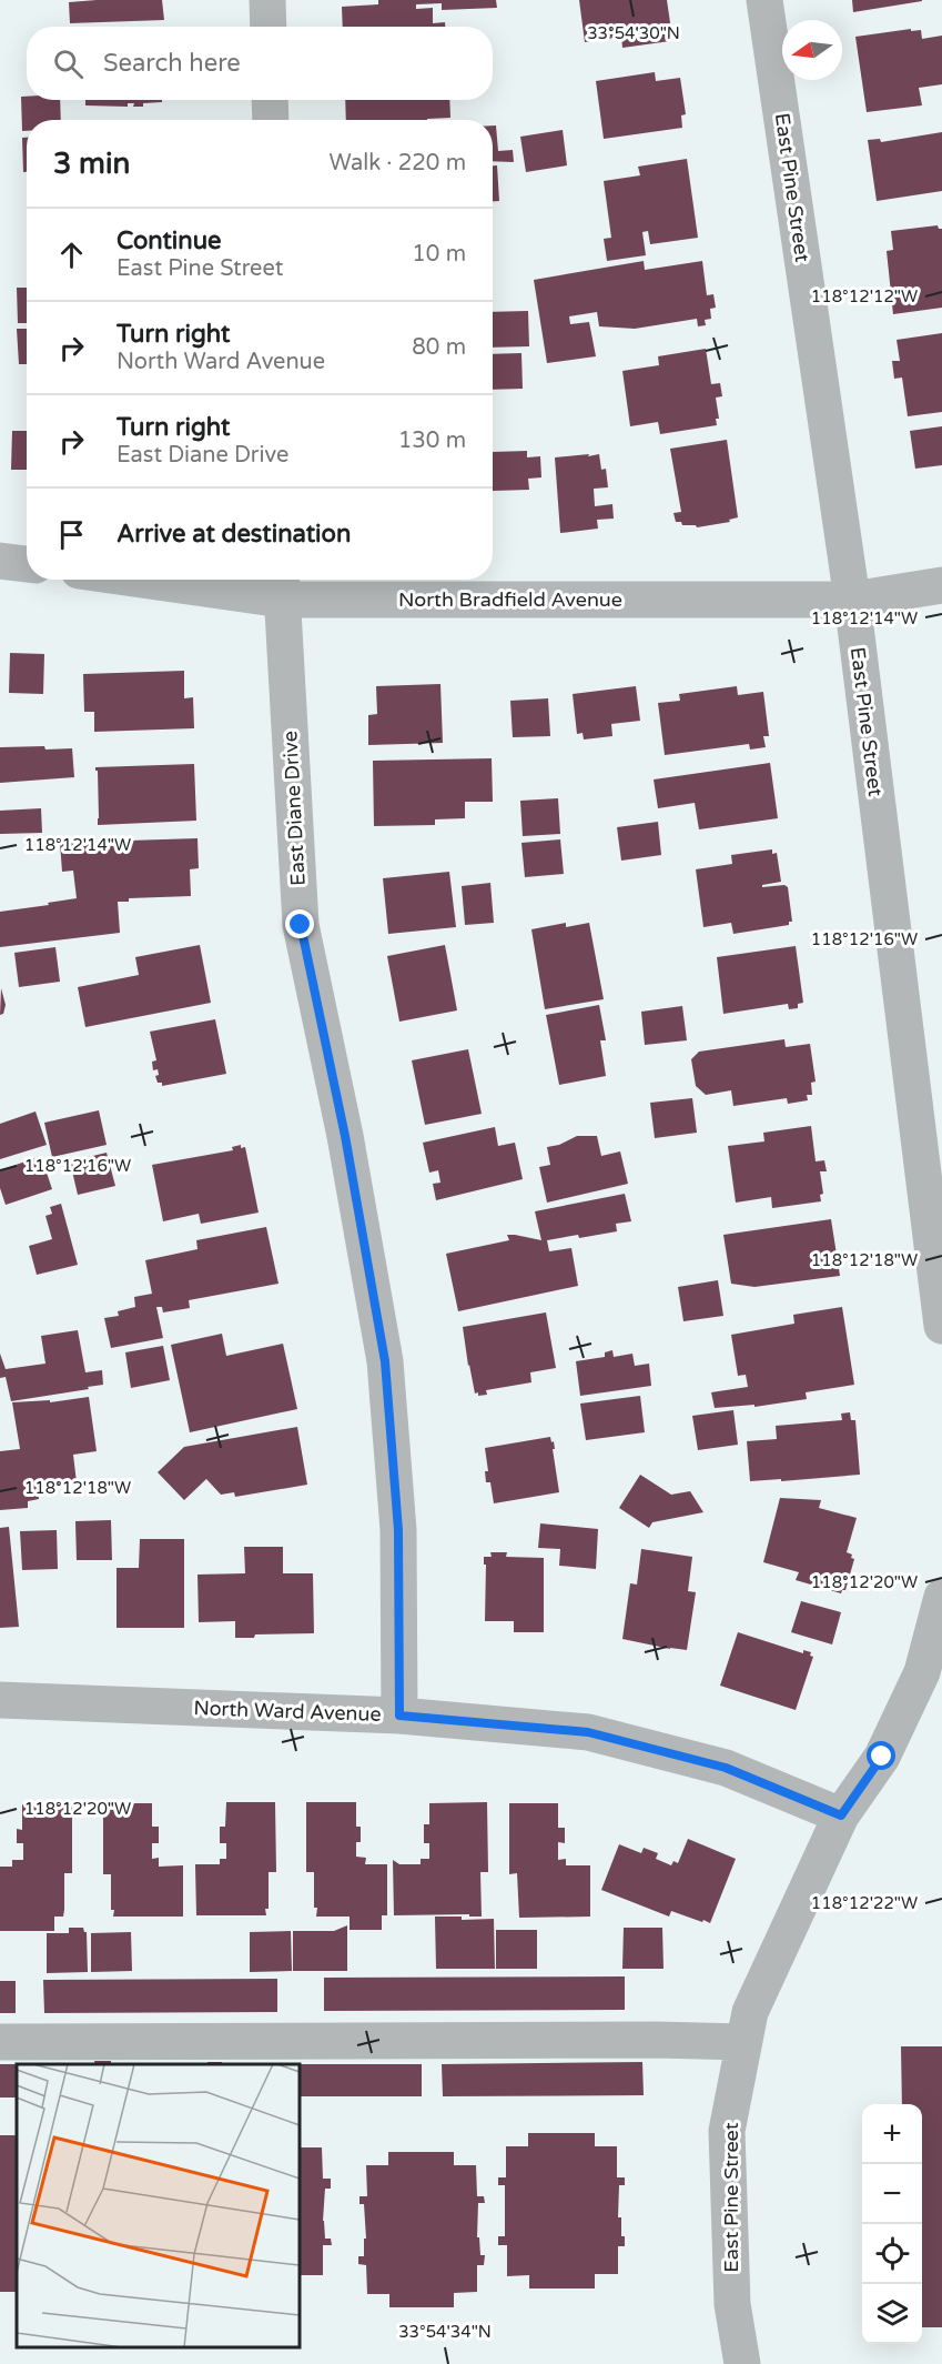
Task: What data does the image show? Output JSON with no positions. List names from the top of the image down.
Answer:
{
  "streets": {
    "street": [
      "East Pine Street",
      "North Bradfield Avenue",
      "East Diane Drive",
      "North Ward Avenue"
    ]
  },
  "crossings": [
    ["East Pine Street", "North Bradfield Avenue"],
    ["East Pine Street", "North Ward Avenue"],
    ["North Bradfield Avenue", "East Diane Drive"],
    ["East Diane Drive", "North Ward Avenue"]
  ],
  "north": "left",
  "page": {
    "search": "Search here",
    "heading": ["3 min", "Walk · 220 m"],
    "list": [
      ["Continue", "East Pine Street", "10 m"],
      ["Turn right", "North Ward Avenue", "80 m"],
      ["Turn right", "East Diane Drive", "130 m"],
      "Arrive at destination"
    ],
    "map_buttons": ["+", "−"]
  },
  "coordinates": [
    "33°54'30\"N",
    "118°12'12\"W",
    "118°12'14\"W",
    "118°12'16\"W",
    "118°12'18\"W",
    "118°12'20\"W",
    "118°12'22\"W",
    "33°54'34\"N"
  ]
}
